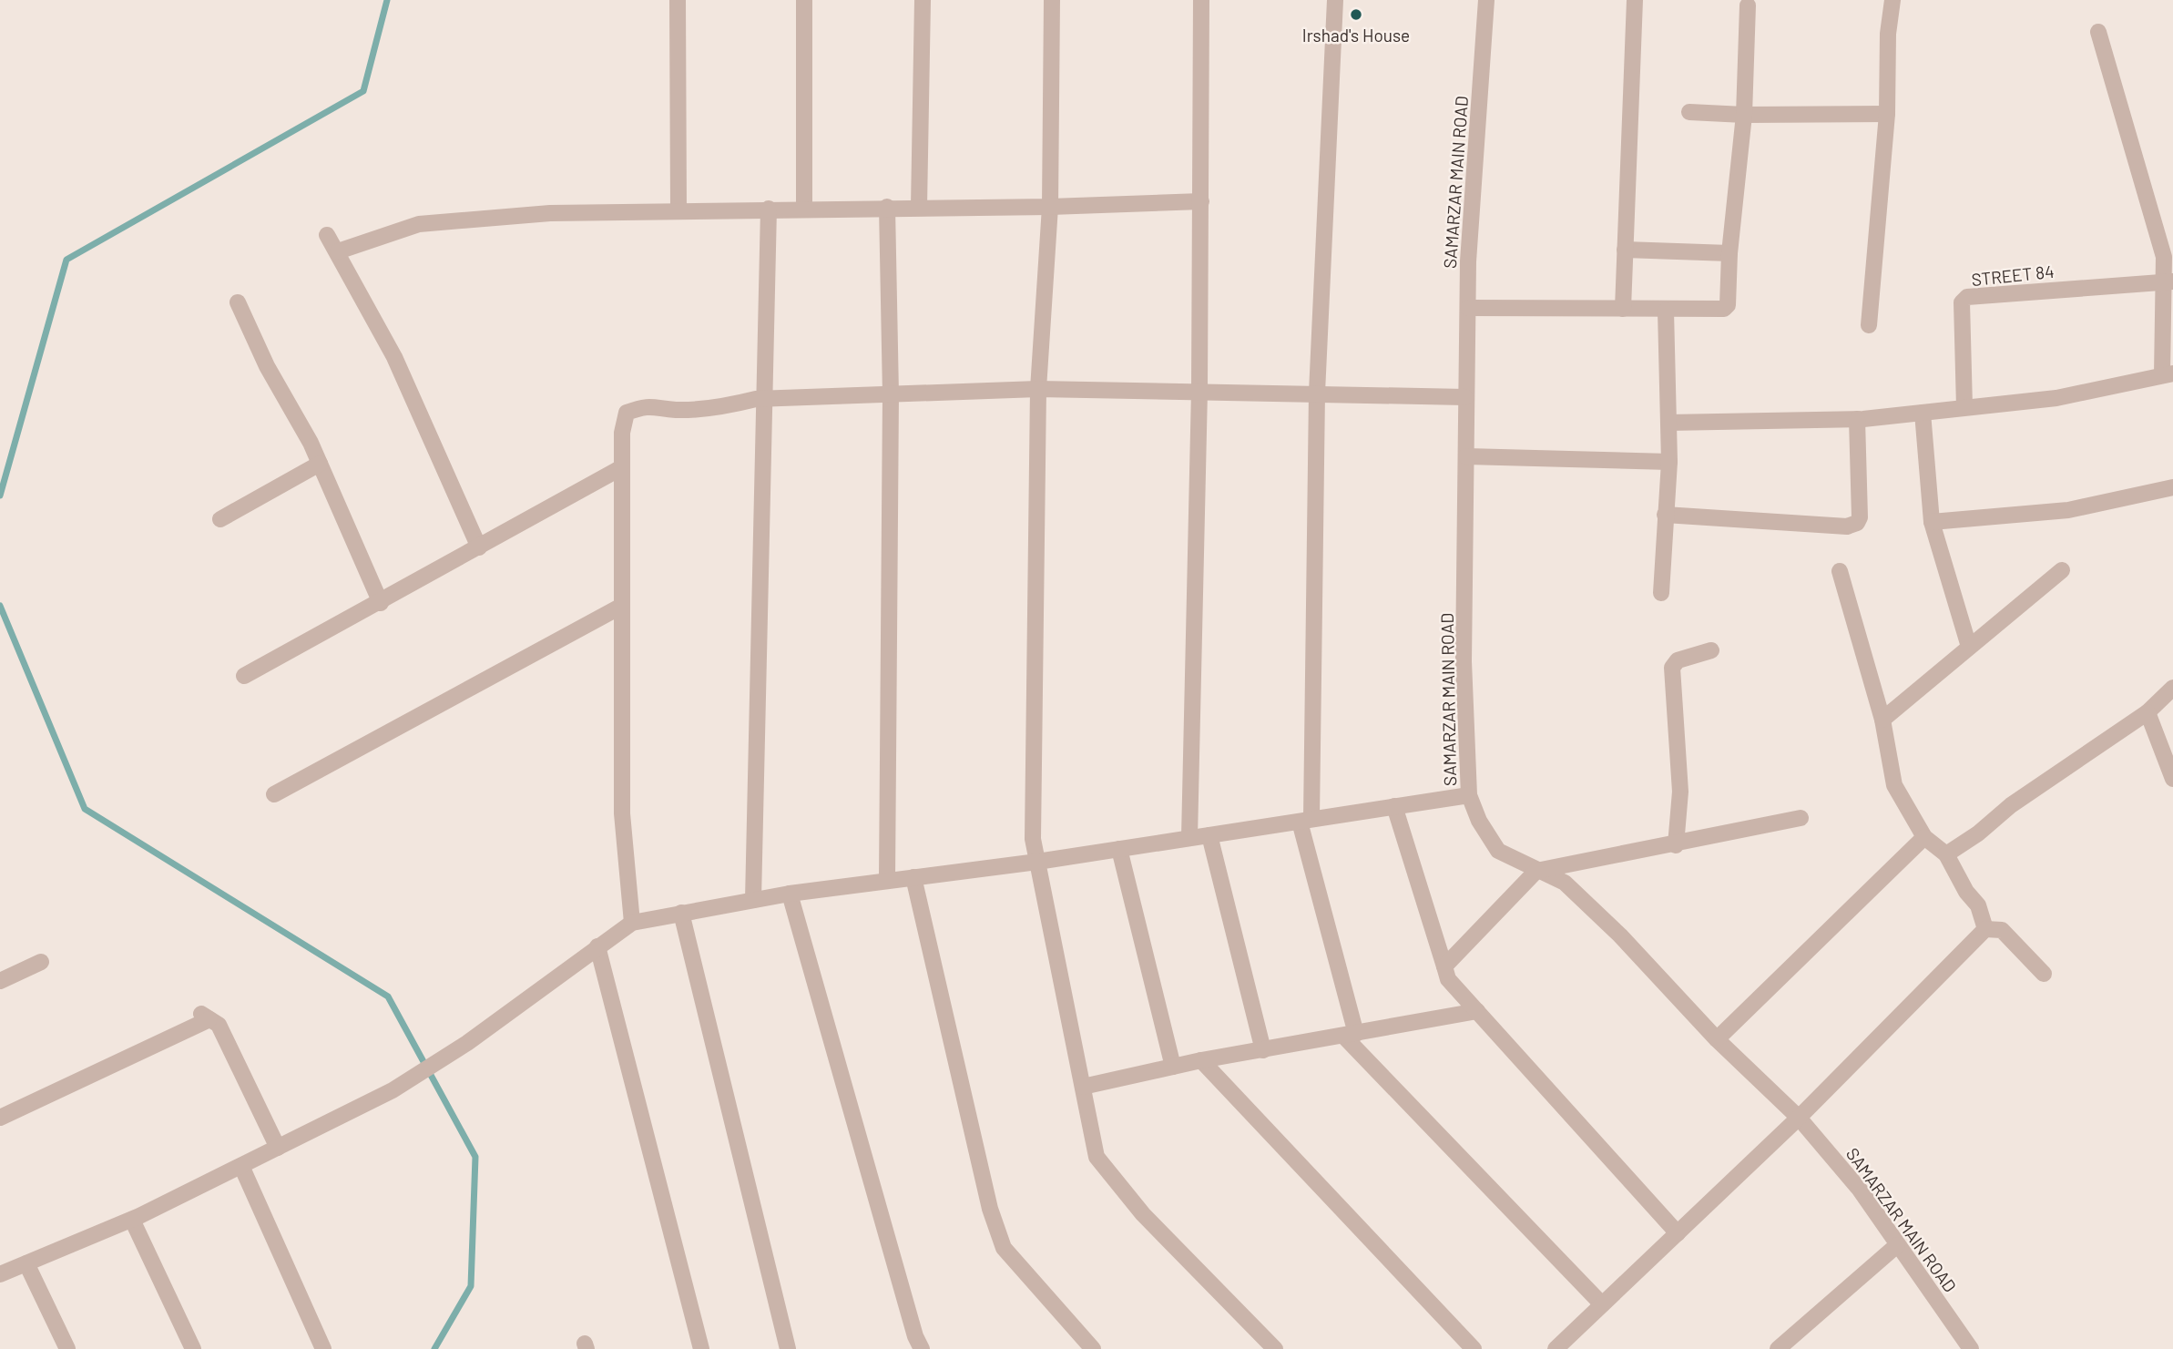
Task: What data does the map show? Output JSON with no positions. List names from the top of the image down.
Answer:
{
  "streets": {
    "street": ["SAMARZAR MAIN ROAD", "STREET 84"]
  },
  "places": ["Irshad's House"]
}
